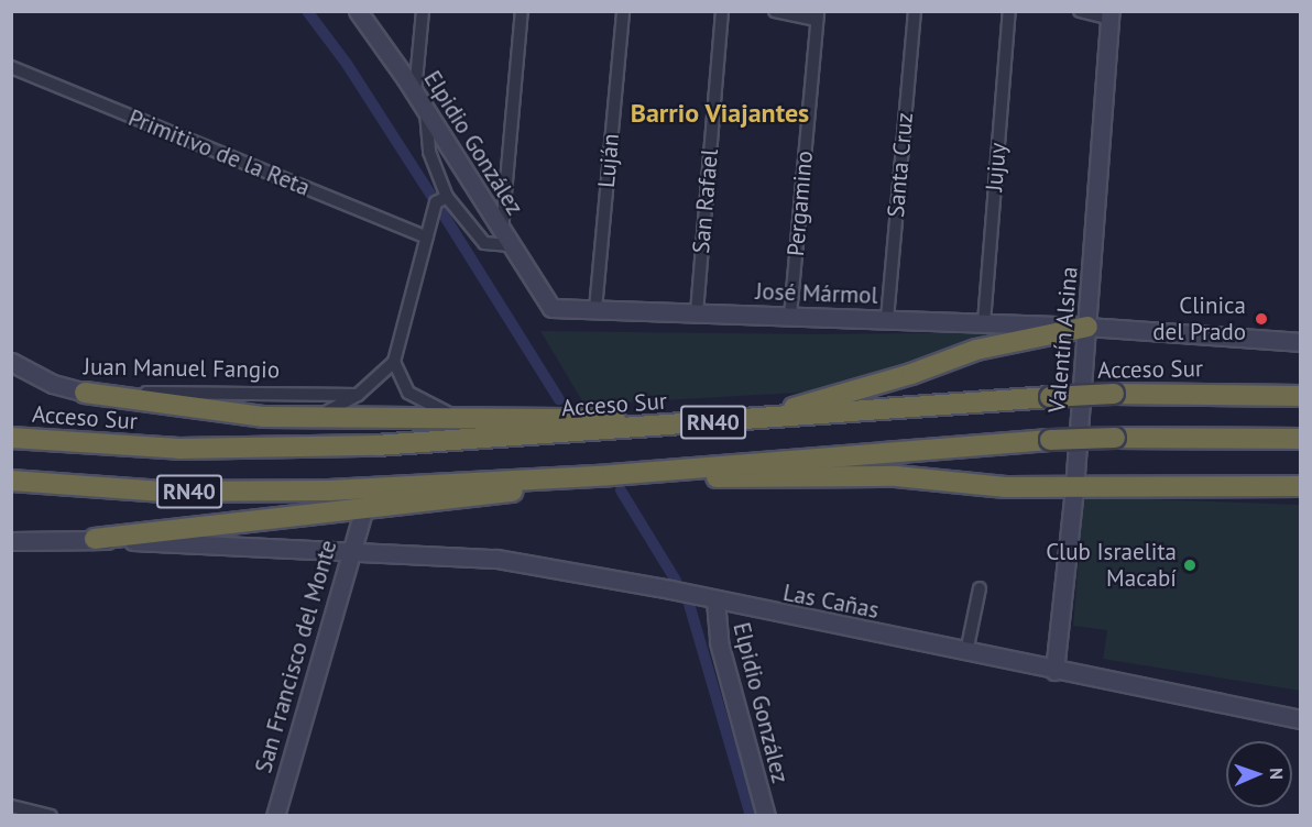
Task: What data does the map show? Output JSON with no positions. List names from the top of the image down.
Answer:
{
  "streets": {
    "highway": ["Acceso Sur", "RN40"],
    "main road": [
      "Elpidio González",
      "José Mármol",
      "Valentín Alsina",
      "Juan Manuel Fangio",
      "Las Cañas",
      "San Francisco del Monte"
    ],
    "street": [
      "Primitivo de la Reta",
      "Luján",
      "Santa Cruz",
      "Jujuy",
      "San Rafael",
      "Pergamino"
    ]
  },
  "crossings": [
    ["Elpidio González", "José Mármol"],
    ["Elpidio González", "Las Cañas"],
    ["Luján", "José Mármol"],
    ["Santa Cruz", "José Mármol"],
    ["Jujuy", "José Mármol"],
    ["San Rafael", "José Mármol"],
    ["Pergamino", "José Mármol"],
    ["José Mármol", "Valentín Alsina"],
    ["Valentín Alsina", "Las Cañas"],
    ["Las Cañas", "San Francisco del Monte"]
  ],
  "districts": ["Barrio Viajantes"],
  "places": ["Clinica del Prado", "Club Israelita Macabí"],
  "north": "right"
}
